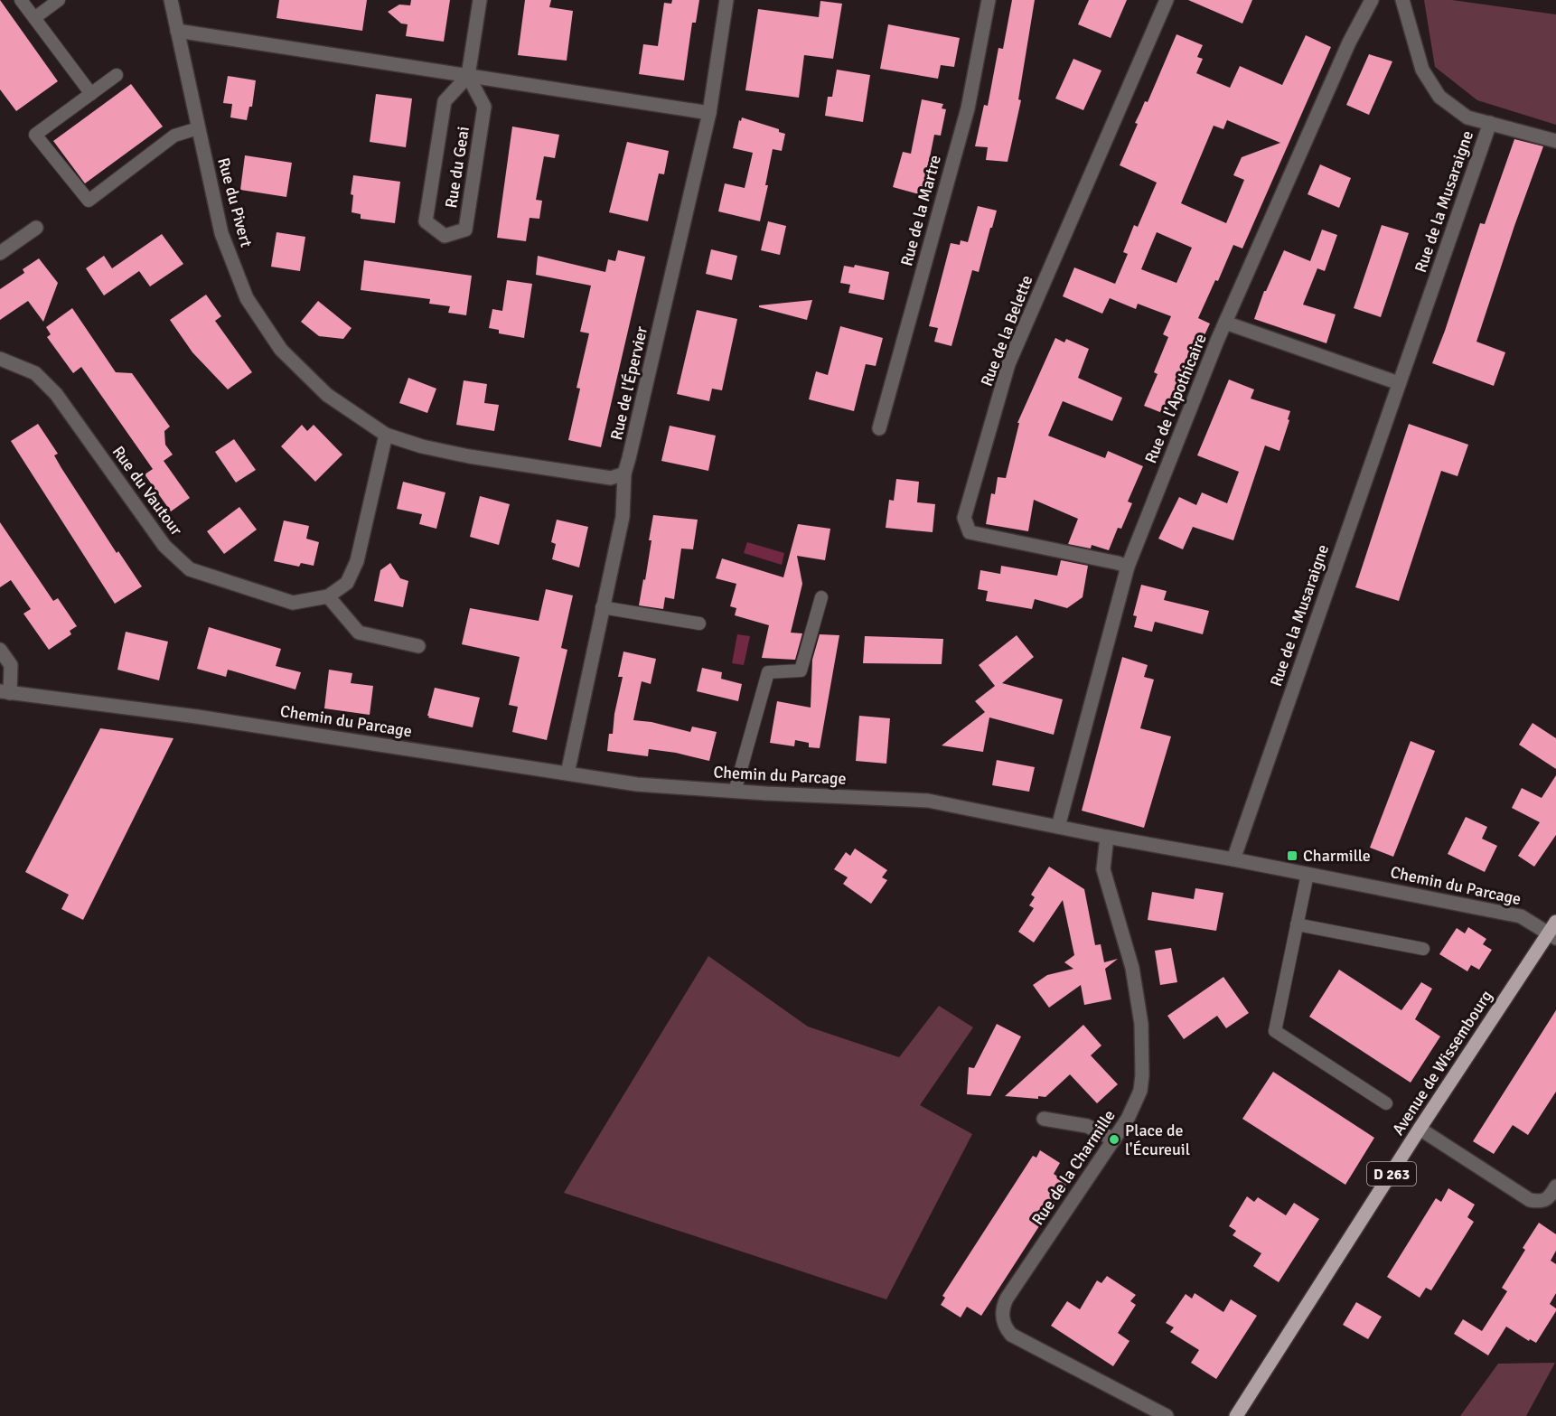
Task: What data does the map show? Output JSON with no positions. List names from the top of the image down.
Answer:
{
  "streets": {
    "main road": ["Avenue de Wissembourg", "D 263"],
    "street": [
      "Rue du Geai",
      "Rue de la Musaraigne",
      "Rue du Pivert",
      "Rue de la Martre",
      "Rue de la Belette",
      "Rue de l'Épervier",
      "Rue de l'Apothicaire",
      "Rue du Vautour",
      "Chemin du Parcage",
      "Rue de la Charmille"
    ]
  },
  "crossings": [
    ["Rue de la Musaraigne", "Chemin du Parcage"],
    ["Rue du Pivert", "Rue de l'Épervier"],
    ["Rue du Pivert", "Rue du Vautour"],
    ["Rue de la Belette", "Rue de l'Apothicaire"],
    ["Rue de l'Épervier", "Chemin du Parcage"],
    ["Rue de l'Apothicaire", "Chemin du Parcage"],
    ["Chemin du Parcage", "Avenue de Wissembourg"],
    ["Chemin du Parcage", "Rue de la Charmille"]
  ],
  "places": {
    "transit": ["Charmille"],
    "other": ["Place de l'Écureuil"]
  }
}
